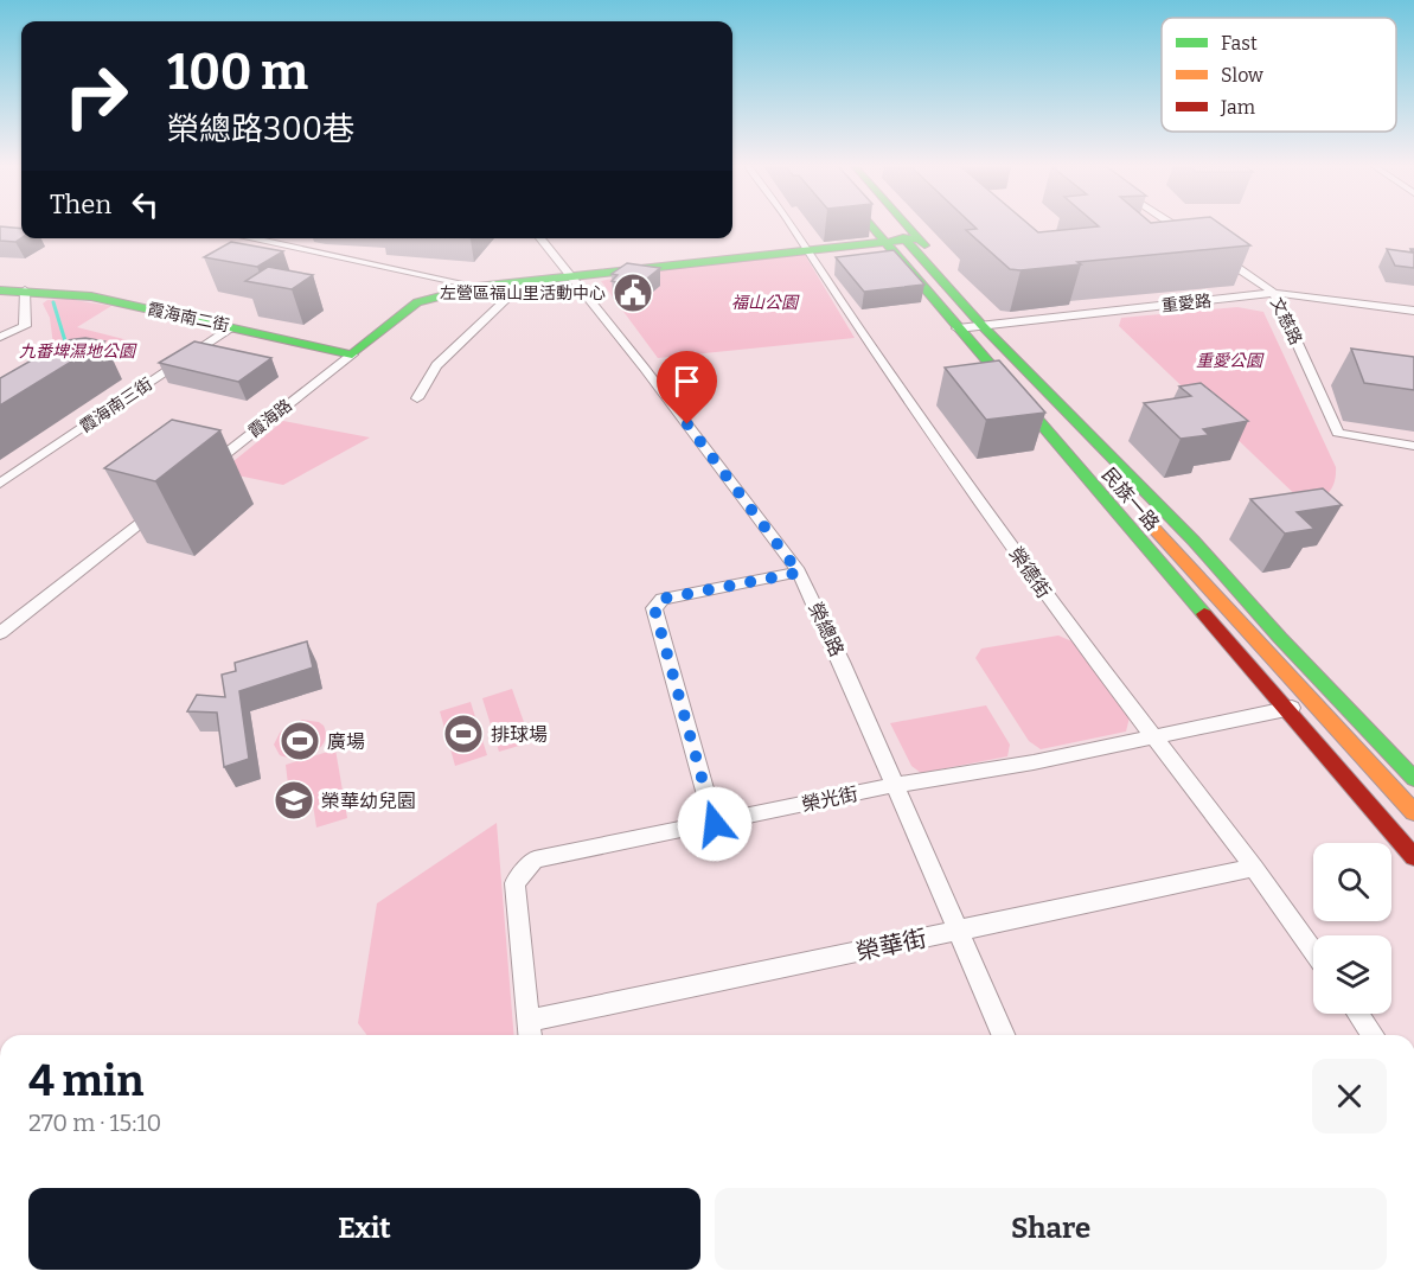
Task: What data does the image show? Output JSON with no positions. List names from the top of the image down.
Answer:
{
  "streets": {
    "main road": ["霞海南二街", "霞海路", "民族一路"],
    "street": [
      "重愛路",
      "文慈路",
      "霞海南三街",
      "榮德街",
      "榮總路",
      "榮光街",
      "榮華街"
    ]
  },
  "crossings": [
    ["重愛路", "文慈路"],
    ["重愛路", "民族一路"],
    ["霞海南二街", "霞海南三街"],
    ["霞海南二街", "霞海路"],
    ["霞海路", "民族一路"],
    ["霞海路", "榮德街"],
    ["霞海路", "榮總路"],
    ["民族一路", "榮光街"],
    ["榮德街", "榮光街"],
    ["榮德街", "榮華街"],
    ["榮總路", "榮光街"],
    ["榮總路", "榮華街"],
    ["榮光街", "榮華街"]
  ],
  "parks": ["福山公園", "九番埤濕地公園", "重愛公園"],
  "places": {
    "public building": ["左營區福山里活動中心"],
    "sports": ["排球場", "廣場"],
    "school or university": ["榮華幼兒園"]
  },
  "legend": ["Fast", "Slow", "Jam"],
  "page": {
    "turn": ["100 m", "榮總路300巷"],
    "then": "Then",
    "heading": ["4 min", "270 m · 15:10"],
    "buttons": ["Exit", "Share"]
  }
}
